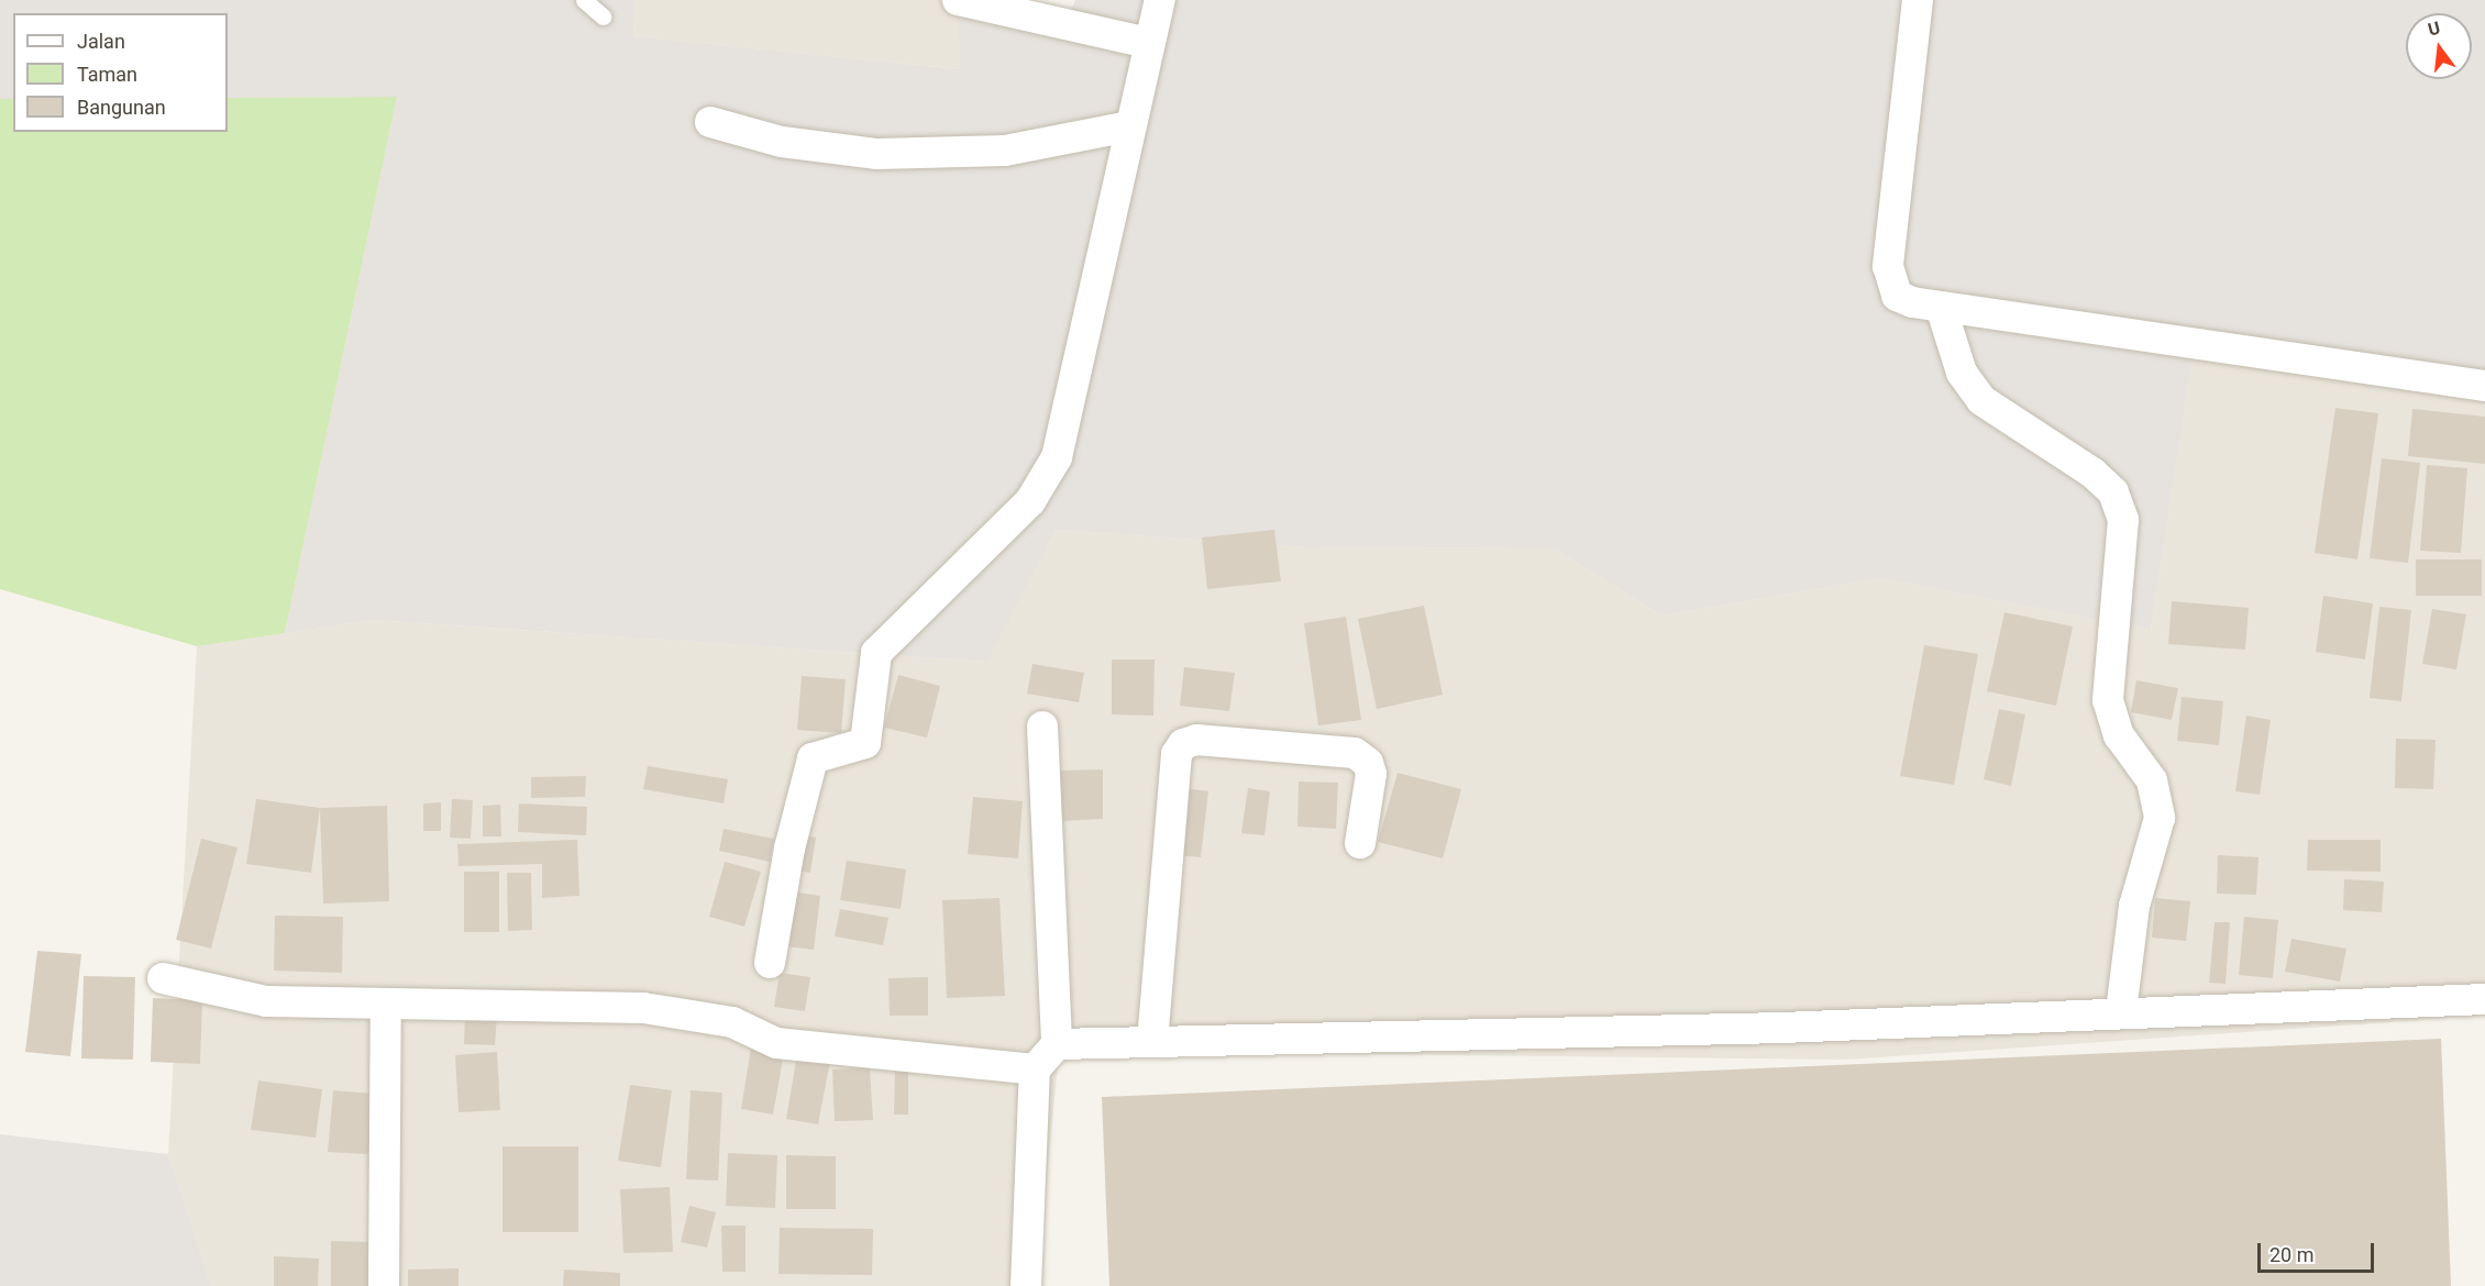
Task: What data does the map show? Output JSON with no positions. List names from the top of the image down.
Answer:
{
  "legend": ["Jalan", "Taman", "Bangunan"],
  "scale_bar": "20 m",
  "north": "top"
}
